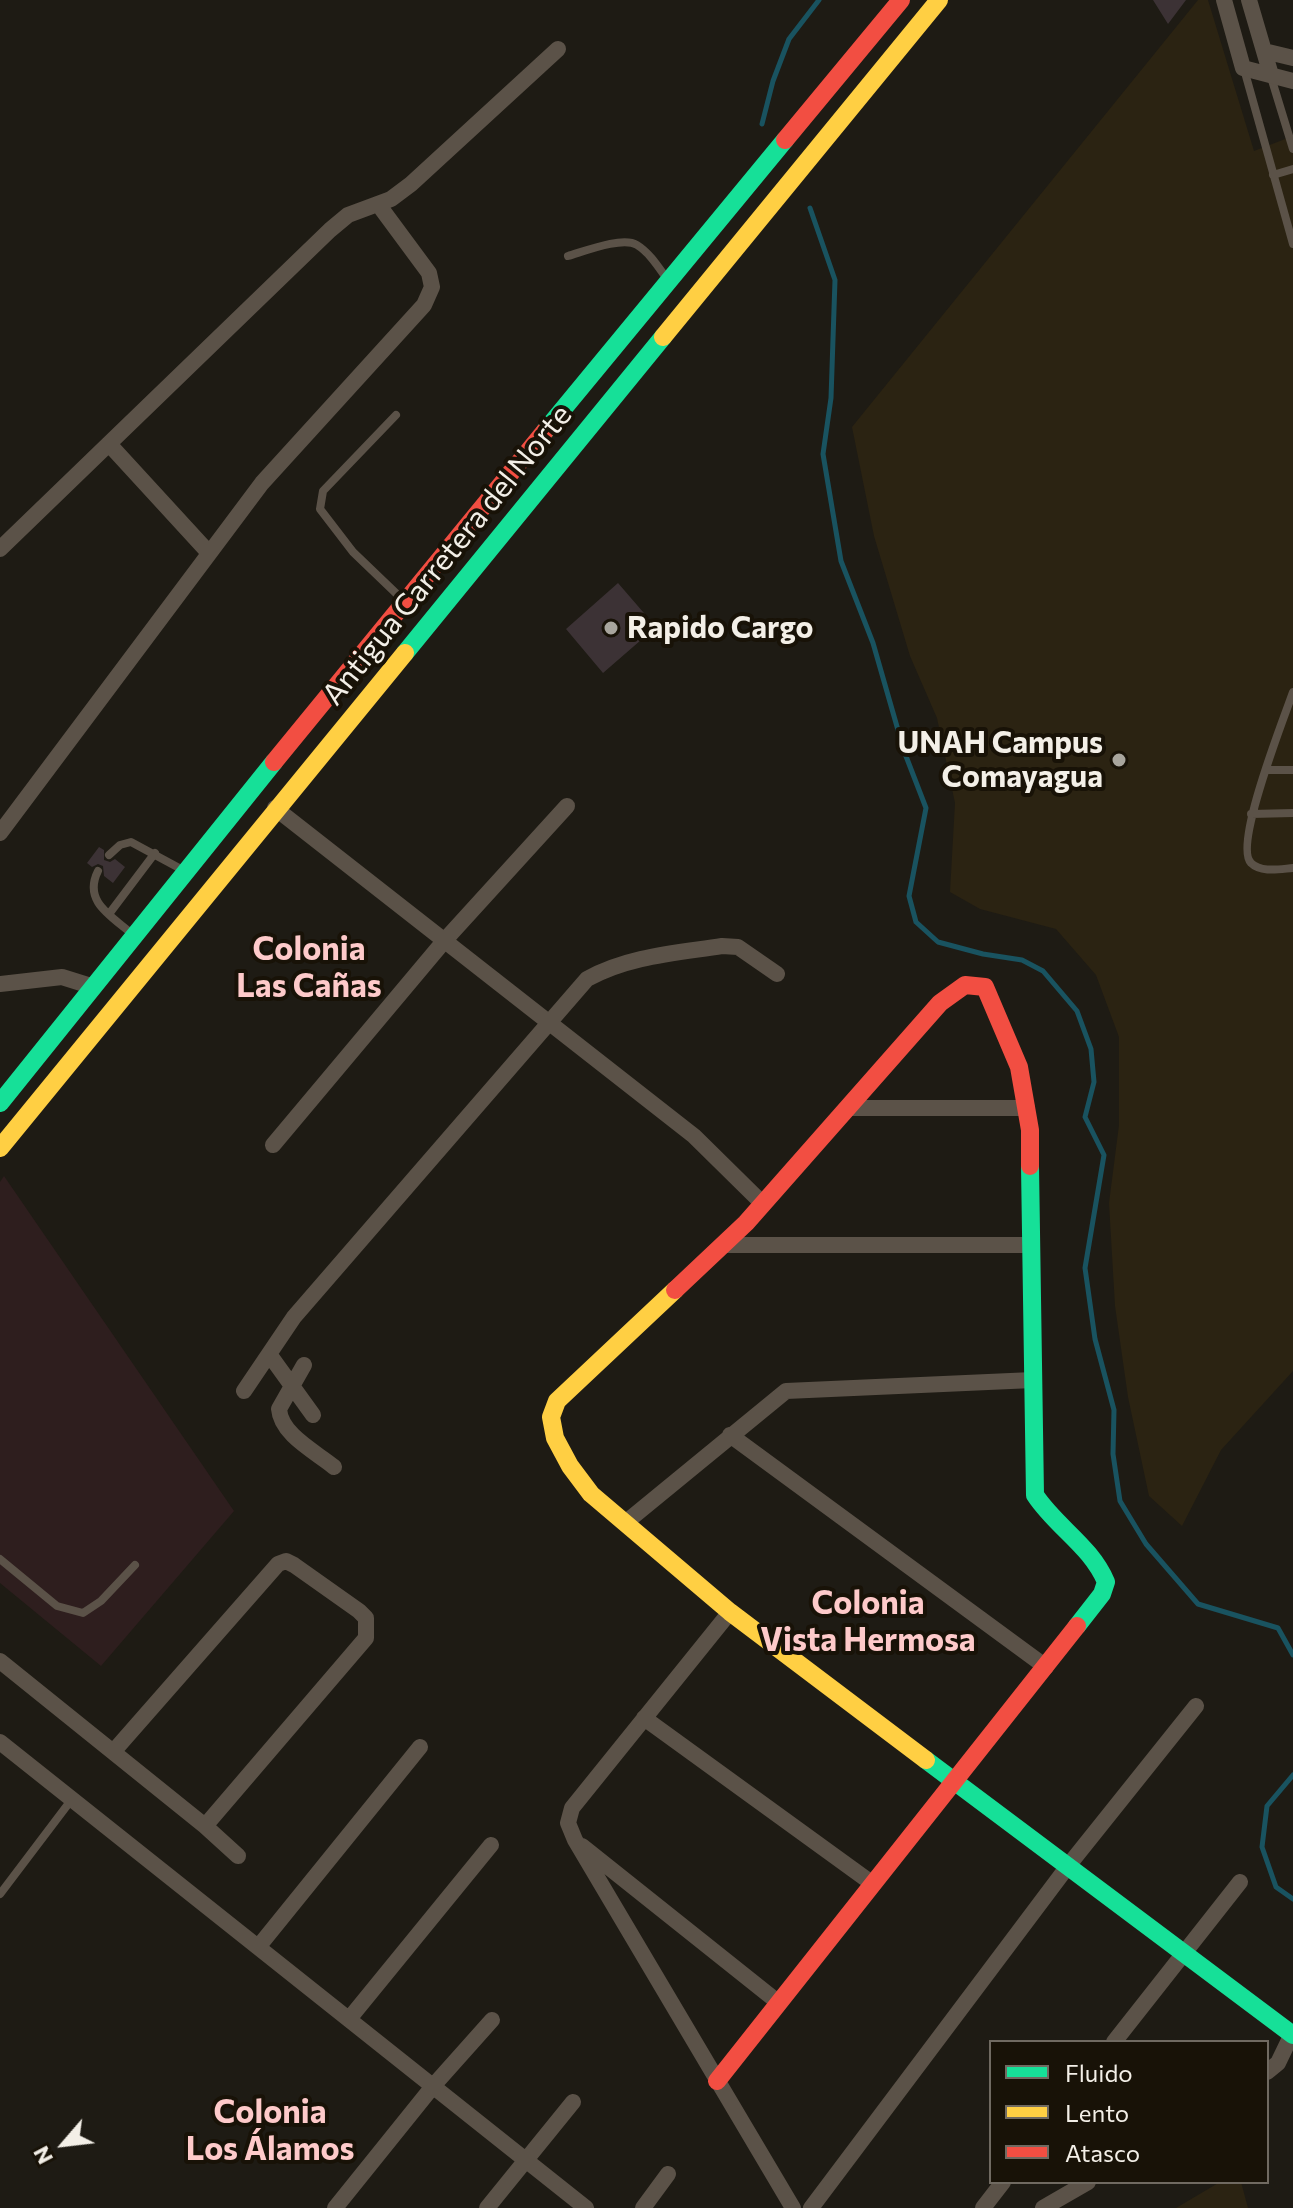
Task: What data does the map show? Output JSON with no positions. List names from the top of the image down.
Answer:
{
  "streets": {
    "main road": ["Antigua Carretera del Norte"]
  },
  "districts": ["Colonia Las Cañas", "Colonia Vista Hermosa", "Colonia Los Álamos"],
  "places": ["Rapido Cargo", "UNAH Campus Comayagua"],
  "legend": ["Fluido", "Lento", "Atasco"],
  "north": "bottom left"
}
